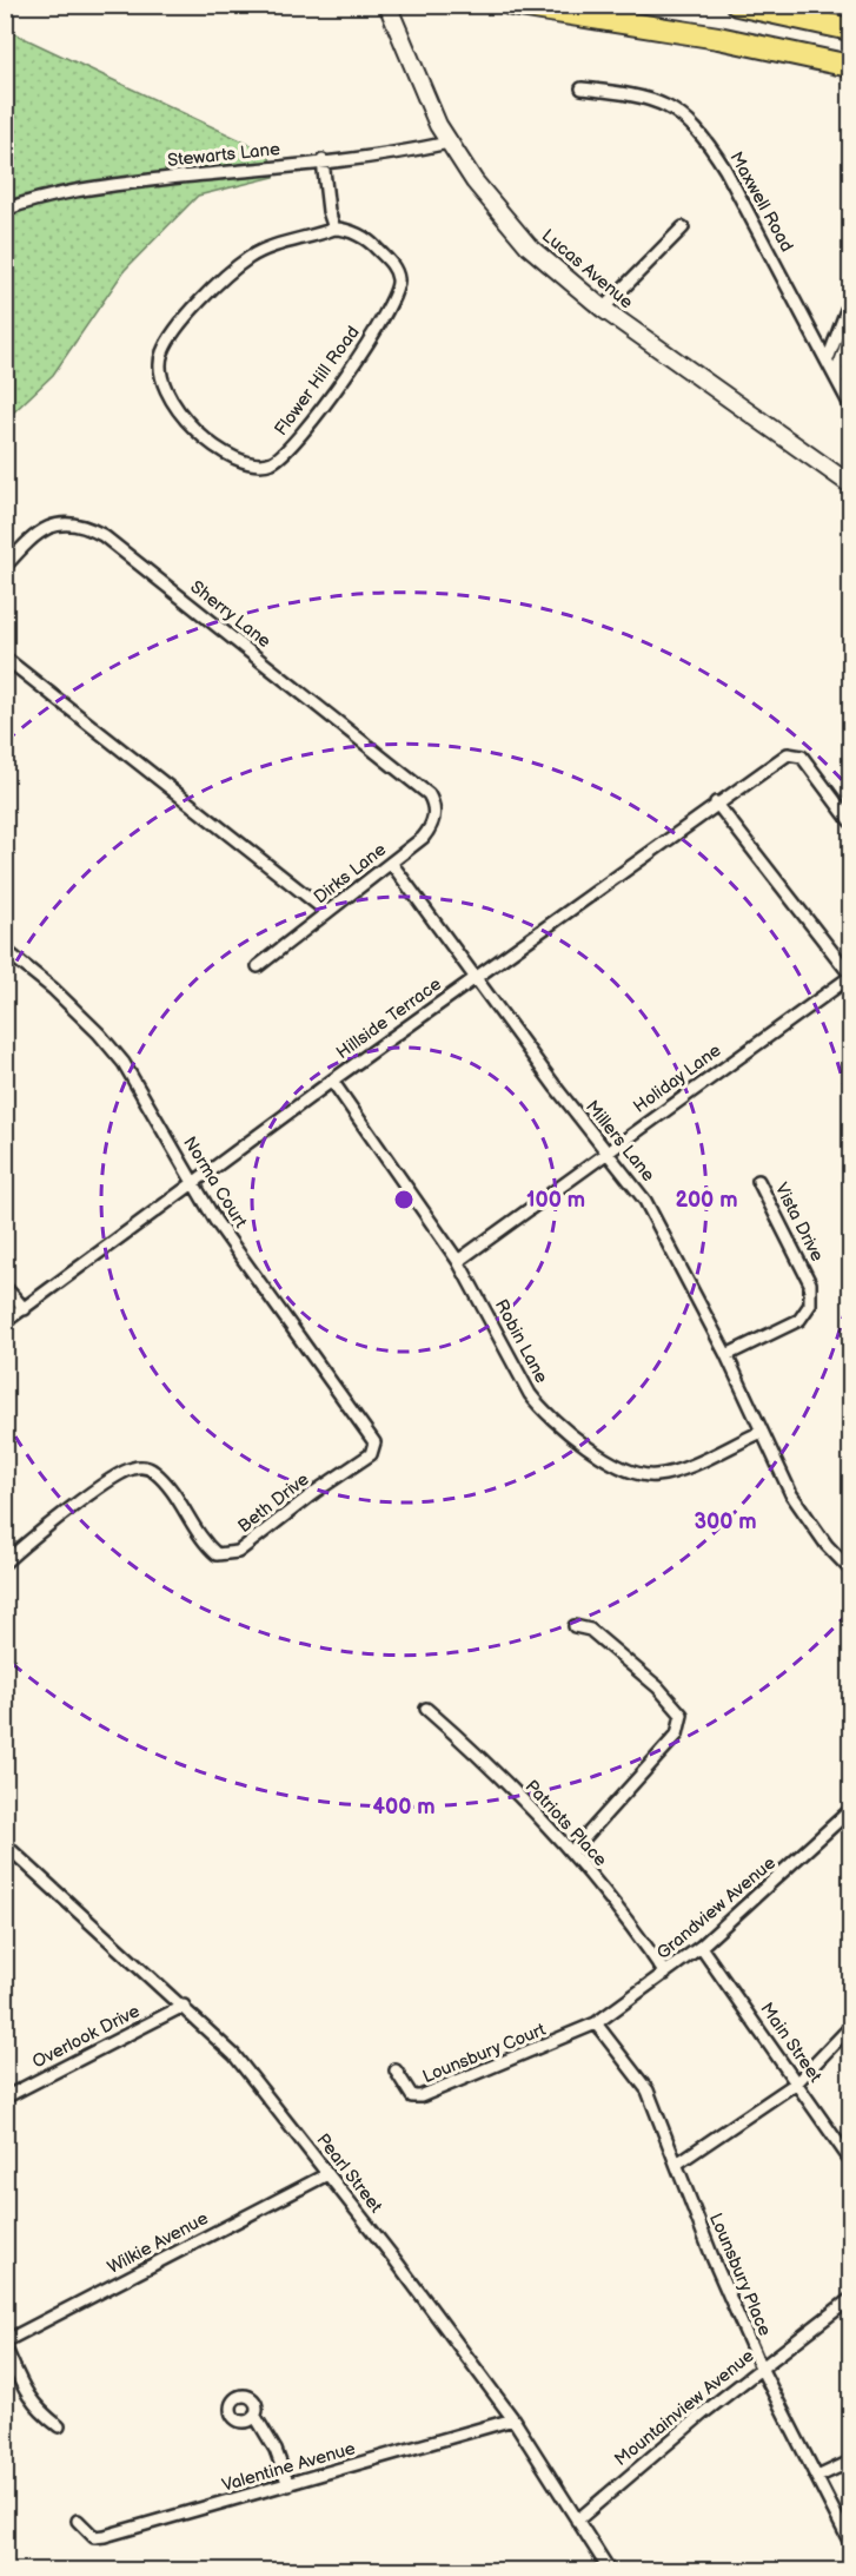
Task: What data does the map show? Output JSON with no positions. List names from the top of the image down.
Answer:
{
  "streets": {
    "street": [
      "Stewarts Lane",
      "Maxwell Road",
      "Lucas Avenue",
      "Flower Hill Road",
      "Sherry Lane",
      "Dirks Lane",
      "Hillside Terrace",
      "Holiday Lane",
      "Millers Lane",
      "Norma Court",
      "Vista Drive",
      "Robin Lane",
      "Beth Drive",
      "Patriots Place",
      "Grandview Avenue",
      "Overlook Drive",
      "Main Street",
      "Lounsbury Court",
      "Pearl Street",
      "Wilkie Avenue",
      "Lounsbury Place",
      "Mountainview Avenue",
      "Valentine Avenue"
    ]
  },
  "crossings": [
    ["Stewarts Lane", "Lucas Avenue"],
    ["Sherry Lane", "Dirks Lane"],
    ["Dirks Lane", "Millers Lane"],
    ["Hillside Terrace", "Millers Lane"],
    ["Hillside Terrace", "Norma Court"],
    ["Hillside Terrace", "Robin Lane"],
    ["Holiday Lane", "Millers Lane"],
    ["Holiday Lane", "Robin Lane"],
    ["Millers Lane", "Vista Drive"],
    ["Millers Lane", "Robin Lane"],
    ["Norma Court", "Beth Drive"],
    ["Patriots Place", "Grandview Avenue"],
    ["Grandview Avenue", "Main Street"],
    ["Grandview Avenue", "Lounsbury Court"],
    ["Grandview Avenue", "Lounsbury Place"],
    ["Overlook Drive", "Pearl Street"],
    ["Lounsbury Court", "Lounsbury Place"],
    ["Pearl Street", "Wilkie Avenue"],
    ["Pearl Street", "Mountainview Avenue"],
    ["Pearl Street", "Valentine Avenue"],
    ["Lounsbury Place", "Mountainview Avenue"]
  ],
  "rings": [
    "100 m",
    "200 m",
    "300 m",
    "400 m"
  ]
}
